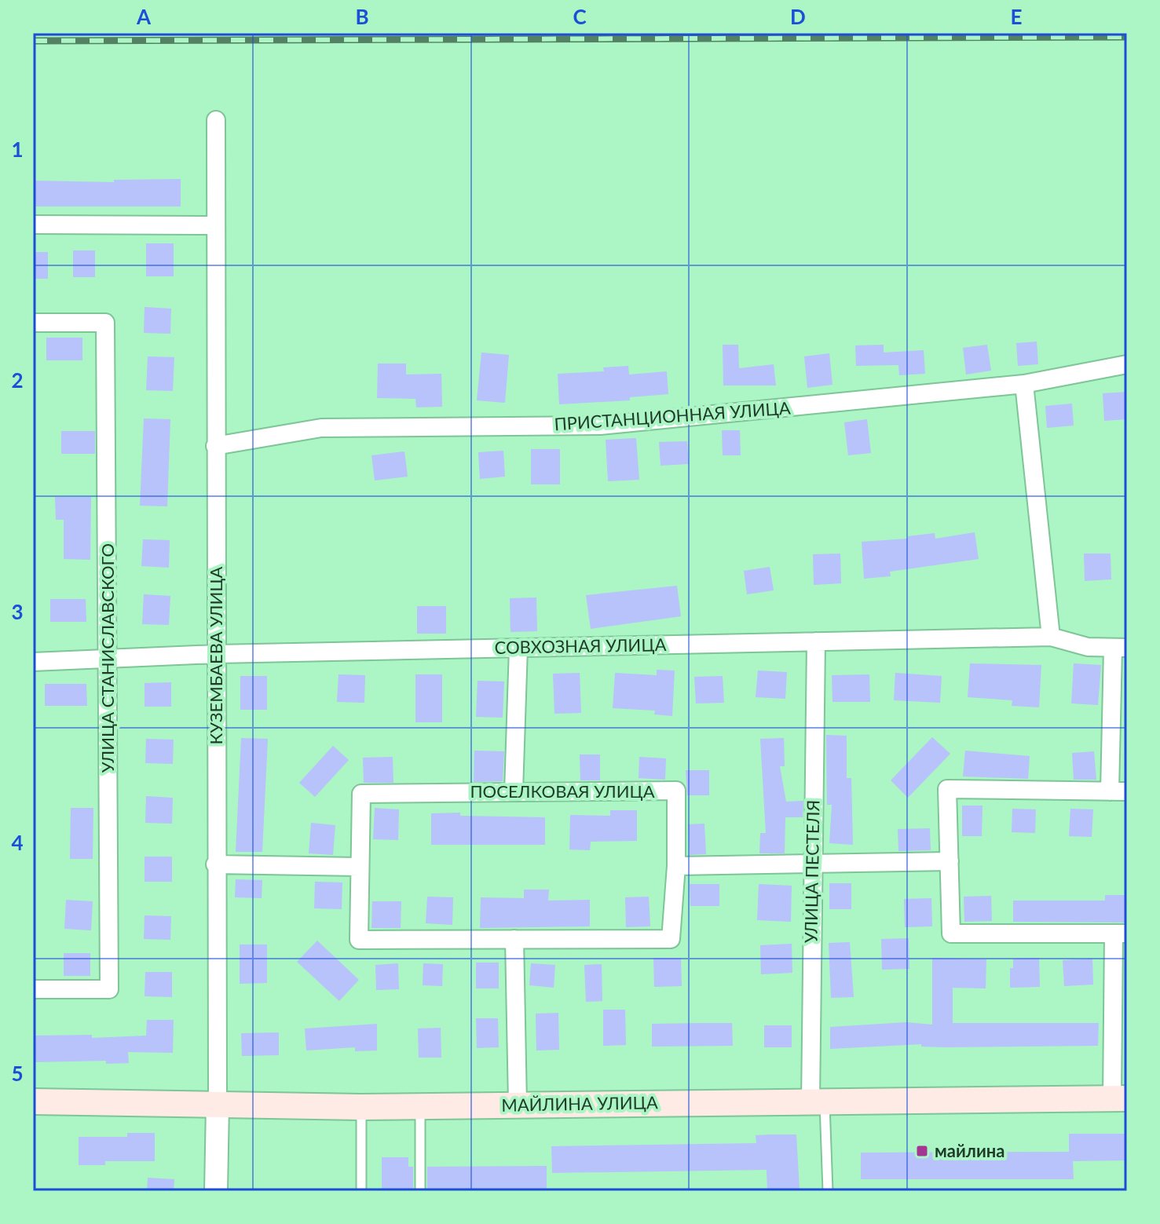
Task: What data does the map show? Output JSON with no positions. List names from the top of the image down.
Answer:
{
  "streets": {
    "main road": ["МАЙЛИНА УЛИЦА"],
    "street": [
      "ПРИСТАНЦИОННАЯ УЛИЦА",
      "СОВХОЗНАЯ УЛИЦА",
      "КУЗЕМБАЕВА УЛИЦА",
      "УЛИЦА СТАНИСЛАВСКОГО",
      "ПОСЕЛКОВАЯ УЛИЦА",
      "УЛИЦА ПЕСТЕЛЯ"
    ]
  },
  "crossings": [
    ["ПРИСТАНЦИОННАЯ УЛИЦА", "КУЗЕМБАЕВА УЛИЦА"],
    ["СОВХОЗНАЯ УЛИЦА", "КУЗЕМБАЕВА УЛИЦА"],
    ["СОВХОЗНАЯ УЛИЦА", "УЛИЦА СТАНИСЛАВСКОГО"],
    ["СОВХОЗНАЯ УЛИЦА", "УЛИЦА ПЕСТЕЛЯ"],
    ["КУЗЕМБАЕВА УЛИЦА", "МАЙЛИНА УЛИЦА"],
    ["УЛИЦА ПЕСТЕЛЯ", "МАЙЛИНА УЛИЦА"]
  ],
  "places": {
    "transit": ["майлина"]
  },
  "grid": {
    "columns": [
      "A",
      "B",
      "C",
      "D",
      "E"
    ],
    "rows": [
      "1",
      "2",
      "3",
      "4",
      "5"
    ]
  }
}
